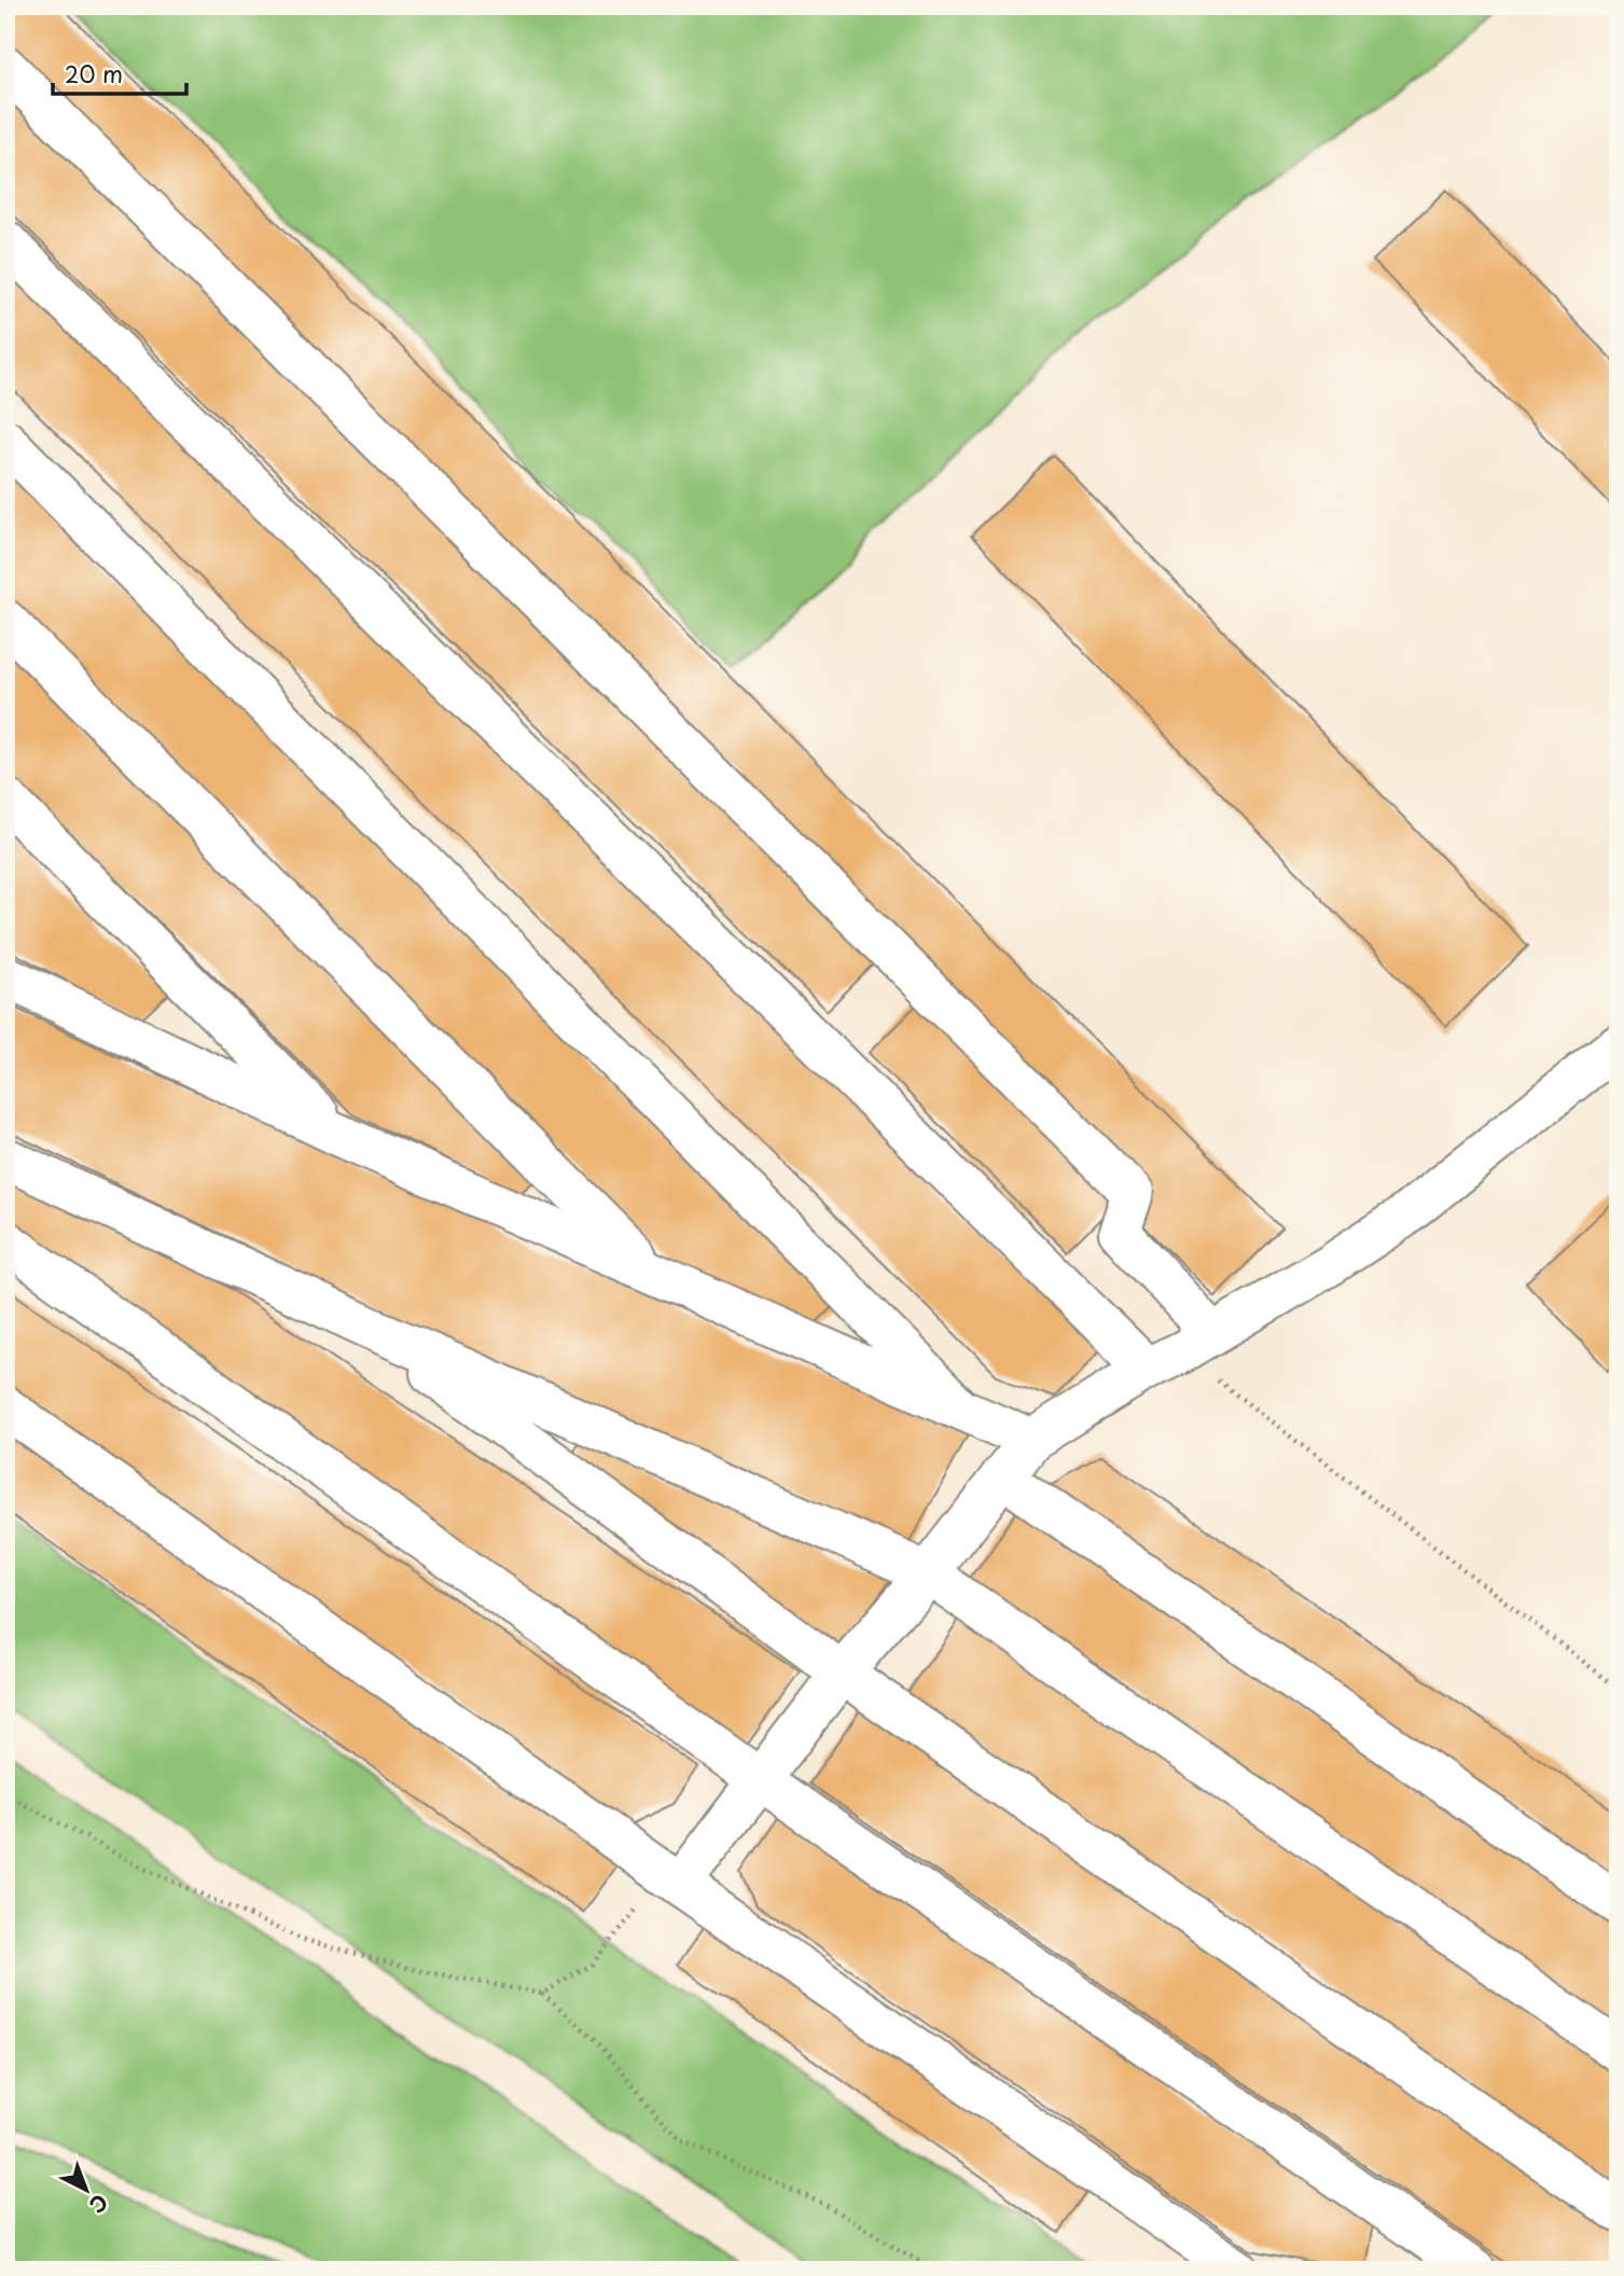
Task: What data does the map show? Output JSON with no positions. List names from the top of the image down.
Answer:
{
  "scale_bar": "20 m",
  "north": "bottom right"
}
